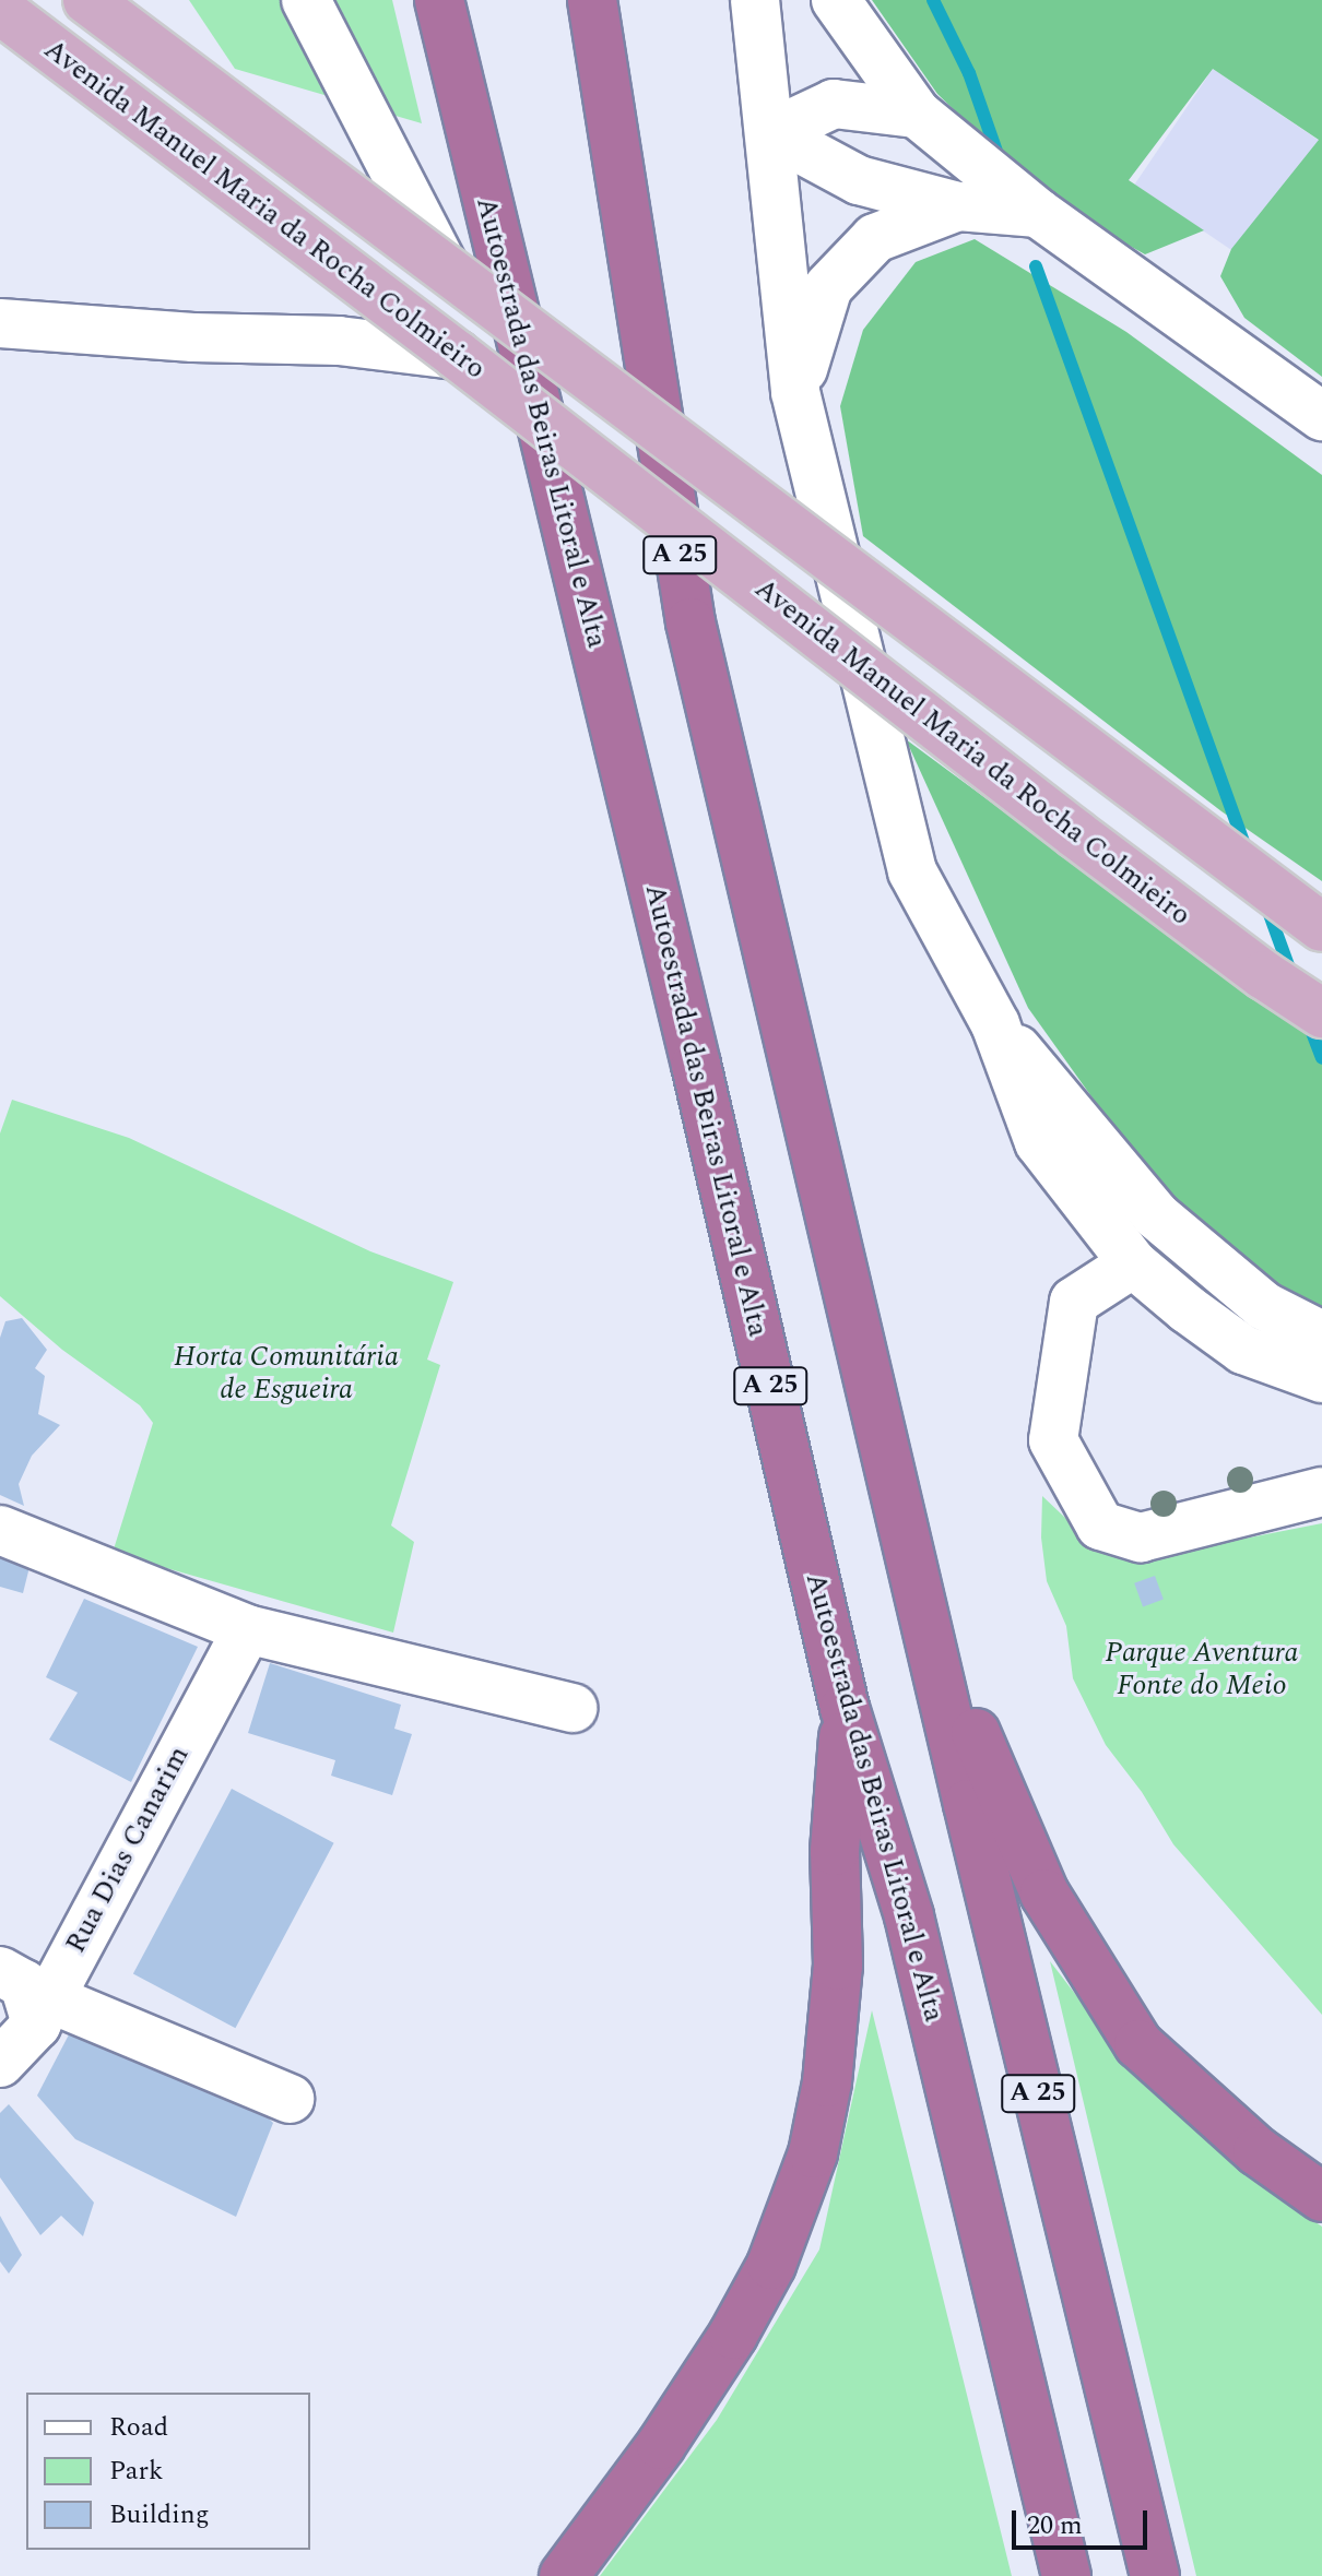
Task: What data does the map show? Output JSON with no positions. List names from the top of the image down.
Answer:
{
  "streets": {
    "highway": ["Autoestrada das Beiras Litoral e Alta", "A 25"],
    "main road": ["Avenida Manuel Maria da Rocha Colmieiro"],
    "street": ["Rua Dias Canarim"]
  },
  "parks": ["Horta Comunitária de Esgueira", "Parque Aventura Fonte do Meio"],
  "legend": ["Road", "Park", "Building"],
  "scale_bar": "20 m"
}
